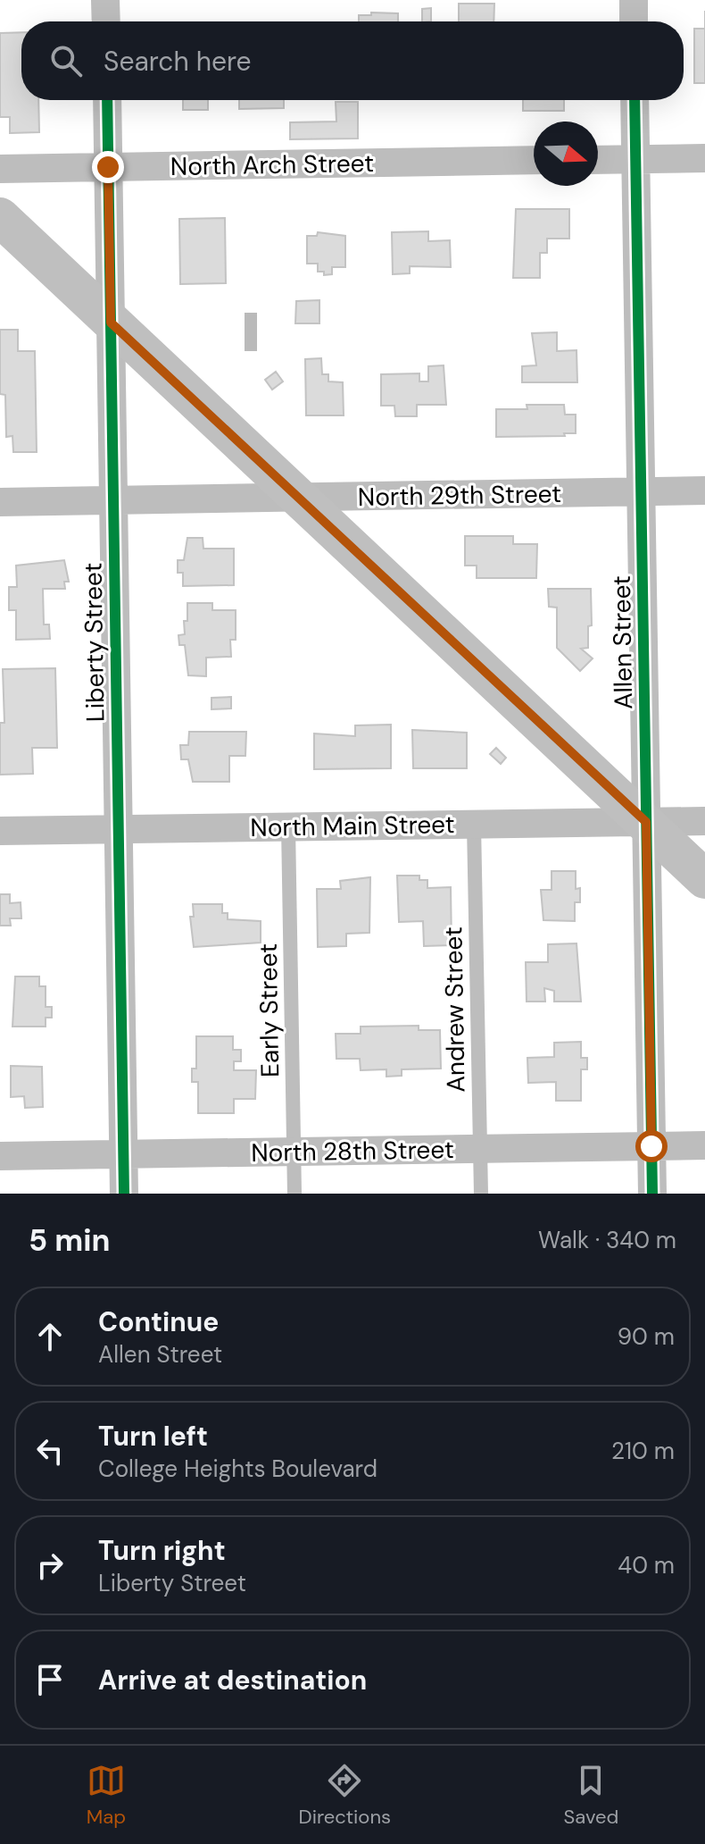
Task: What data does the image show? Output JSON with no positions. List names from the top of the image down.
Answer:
{
  "streets": {
    "street": [
      "North Arch Street",
      "North 29th Street",
      "Liberty Street",
      "Allen Street",
      "North Main Street",
      "North 28th Street"
    ],
    "lane": ["Andrew Street", "Early Street"]
  },
  "crossings": [
    ["North Arch Street", "Liberty Street"],
    ["North 29th Street", "Liberty Street"],
    ["North 29th Street", "Allen Street"],
    ["Liberty Street", "North Main Street"],
    ["Liberty Street", "North 28th Street"],
    ["Allen Street", "North Main Street"],
    ["Allen Street", "North 28th Street"],
    ["North Main Street", "Andrew Street"],
    ["North Main Street", "Early Street"],
    ["Andrew Street", "North 28th Street"],
    ["Early Street", "North 28th Street"]
  ],
  "north": "right",
  "page": {
    "search": "Search here",
    "heading": ["5 min", "Walk · 340 m"],
    "list": [
      ["Continue", "Allen Street", "90 m"],
      ["Turn left", "College Heights Boulevard", "210 m"],
      ["Turn right", "Liberty Street", "40 m"],
      "Arrive at destination"
    ],
    "nav": ["Map", "Directions", "Saved"]
  }
}
